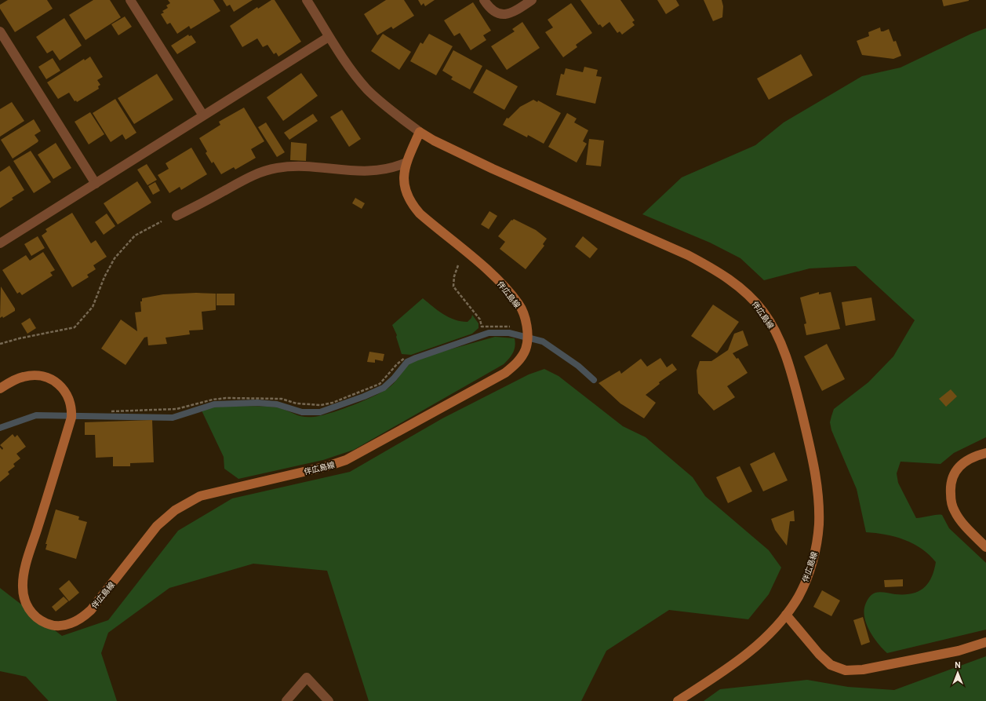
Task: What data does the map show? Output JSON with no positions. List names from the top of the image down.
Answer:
{
  "streets": {
    "main road": ["伴広島線"]
  },
  "north": "top"
}
